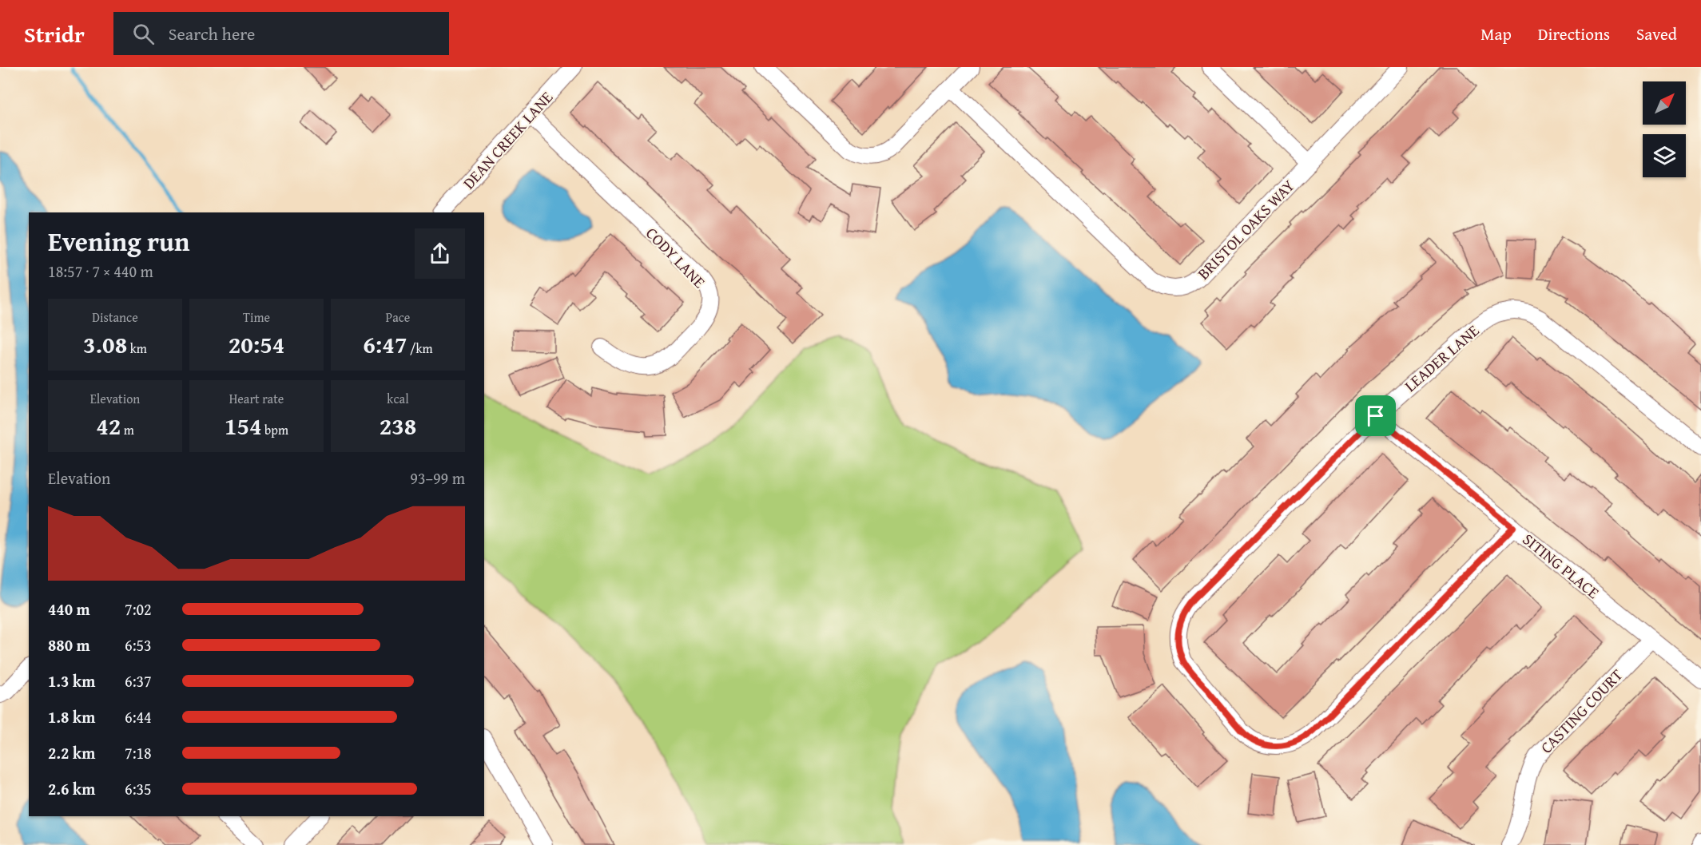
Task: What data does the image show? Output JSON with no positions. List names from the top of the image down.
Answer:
{
  "streets": {
    "street": [
      "DEAN CREEK LANE",
      "BRISTOL OAKS WAY",
      "CODY LANE",
      "LEADER LANE",
      "SITING PLACE",
      "CASTING COURT"
    ]
  },
  "crossings": [
    ["DEAN CREEK LANE", "CODY LANE"],
    ["LEADER LANE", "SITING PLACE"],
    ["SITING PLACE", "CASTING COURT"]
  ],
  "north": "top right",
  "page": {
    "header": "Stridr",
    "search": "Search here",
    "nav": ["Map", "Directions", "Saved"],
    "heading": ["Evening run", "18:57 · 7 × 440 m"],
    "stats": [
      ["Distance", "3.08 km"],
      ["Time", "20:54"],
      ["Pace", "6:47 /km"],
      ["Elevation", "42 m"],
      ["Heart rate", "154 bpm"],
      ["kcal", "238"]
    ],
    "chart": ["Elevation", "93–99 m"],
    "list": [
      {
        "name": "440 m",
        "note": "7:02"
      },
      {
        "name": "880 m",
        "note": "6:53"
      },
      {
        "name": "1.3 km",
        "note": "6:37"
      },
      {
        "name": "1.8 km",
        "note": "6:44"
      },
      {
        "name": "2.2 km",
        "note": "7:18"
      },
      {
        "name": "2.6 km",
        "note": "6:35"
      }
    ]
  }
}
